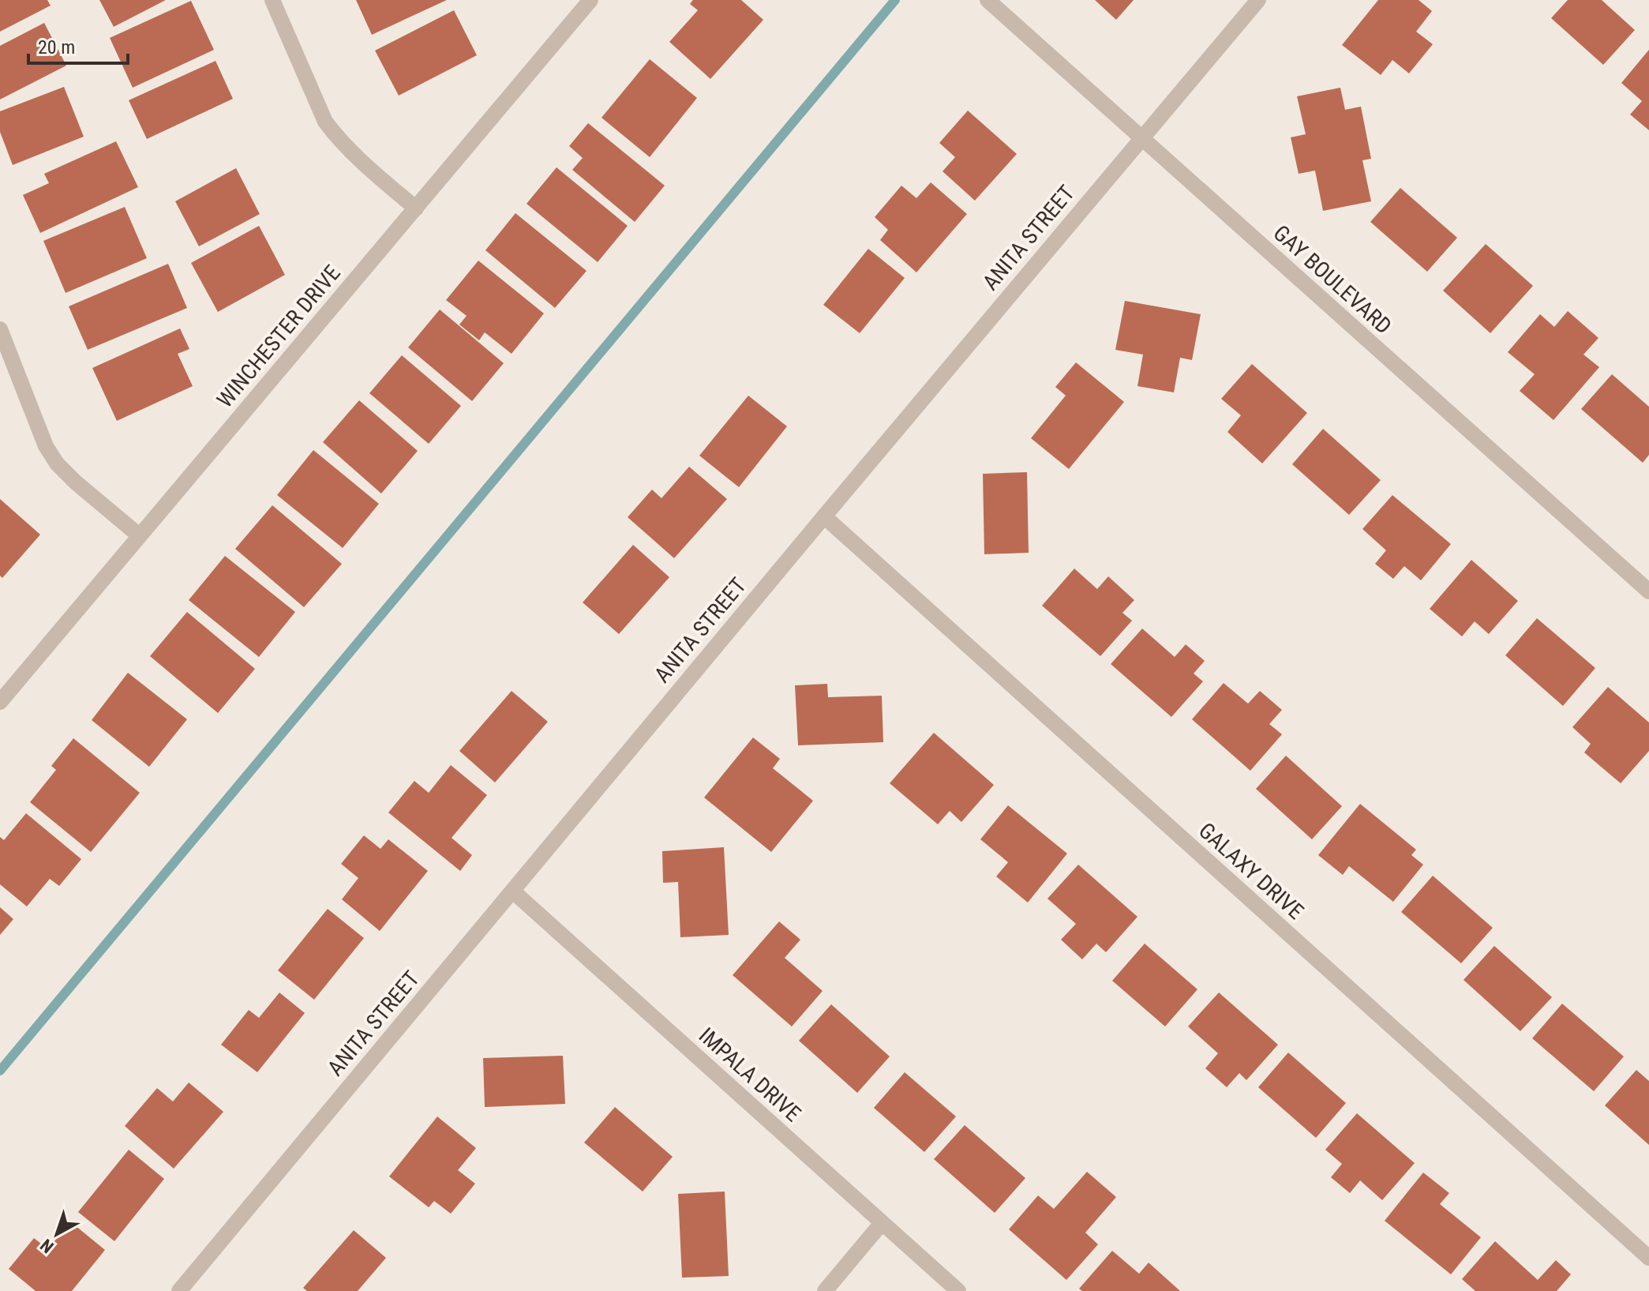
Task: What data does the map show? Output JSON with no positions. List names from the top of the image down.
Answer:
{
  "streets": {
    "street": [
      "ANITA STREET",
      "GAY BOULEVARD",
      "WINCHESTER DRIVE",
      "GALAXY DRIVE",
      "IMPALA DRIVE"
    ]
  },
  "crossings": [
    ["ANITA STREET", "GAY BOULEVARD"],
    ["ANITA STREET", "GALAXY DRIVE"],
    ["ANITA STREET", "IMPALA DRIVE"]
  ],
  "scale_bar": "20 m",
  "north": "bottom left"
}
